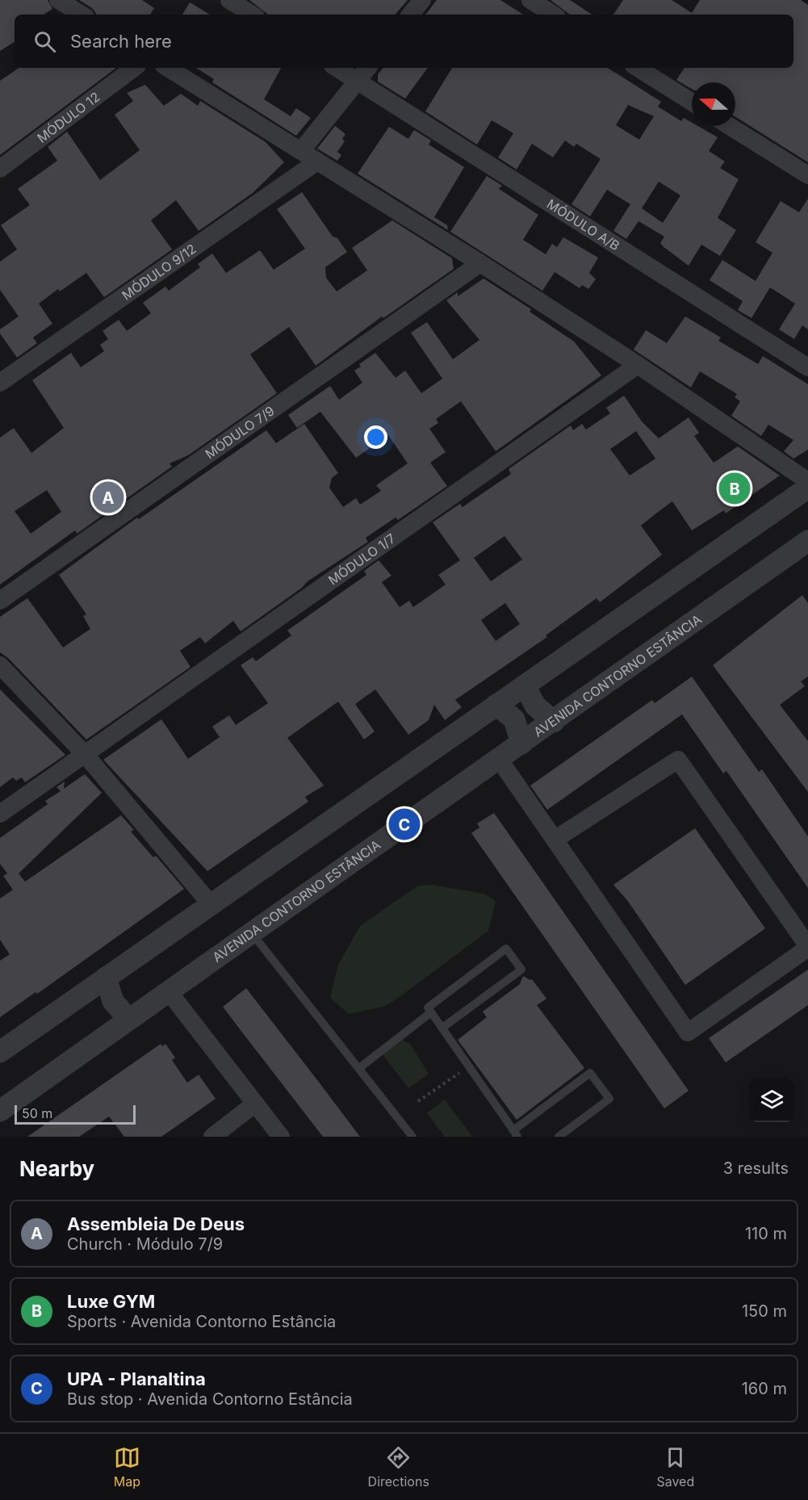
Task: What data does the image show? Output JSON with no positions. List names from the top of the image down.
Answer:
{
  "streets": {
    "street": [
      "MÓDULO 12",
      "MÓDULO A/B",
      "MÓDULO 9/12",
      "MÓDULO 7/9",
      "MÓDULO 1/7",
      "AVENIDA CONTORNO ESTÂNCIA"
    ]
  },
  "scale_bar": "50 m",
  "north": "left",
  "page": {
    "search": "Search here",
    "pins": ["B", "A", "C"],
    "scale": "50 m",
    "heading": ["Nearby", "3 results"],
    "list": [
      {
        "mark": "A",
        "name": "Assembleia De Deus",
        "note": "Church · Módulo 7/9",
        "value": "110 m"
      },
      {
        "mark": "B",
        "name": "Luxe GYM",
        "note": "Sports · Avenida Contorno Estância",
        "value": "150 m"
      },
      {
        "mark": "C",
        "name": "UPA - Planaltina",
        "note": "Bus stop · Avenida Contorno Estância",
        "value": "160 m"
      }
    ],
    "nav": ["Map", "Directions", "Saved"]
  }
}
